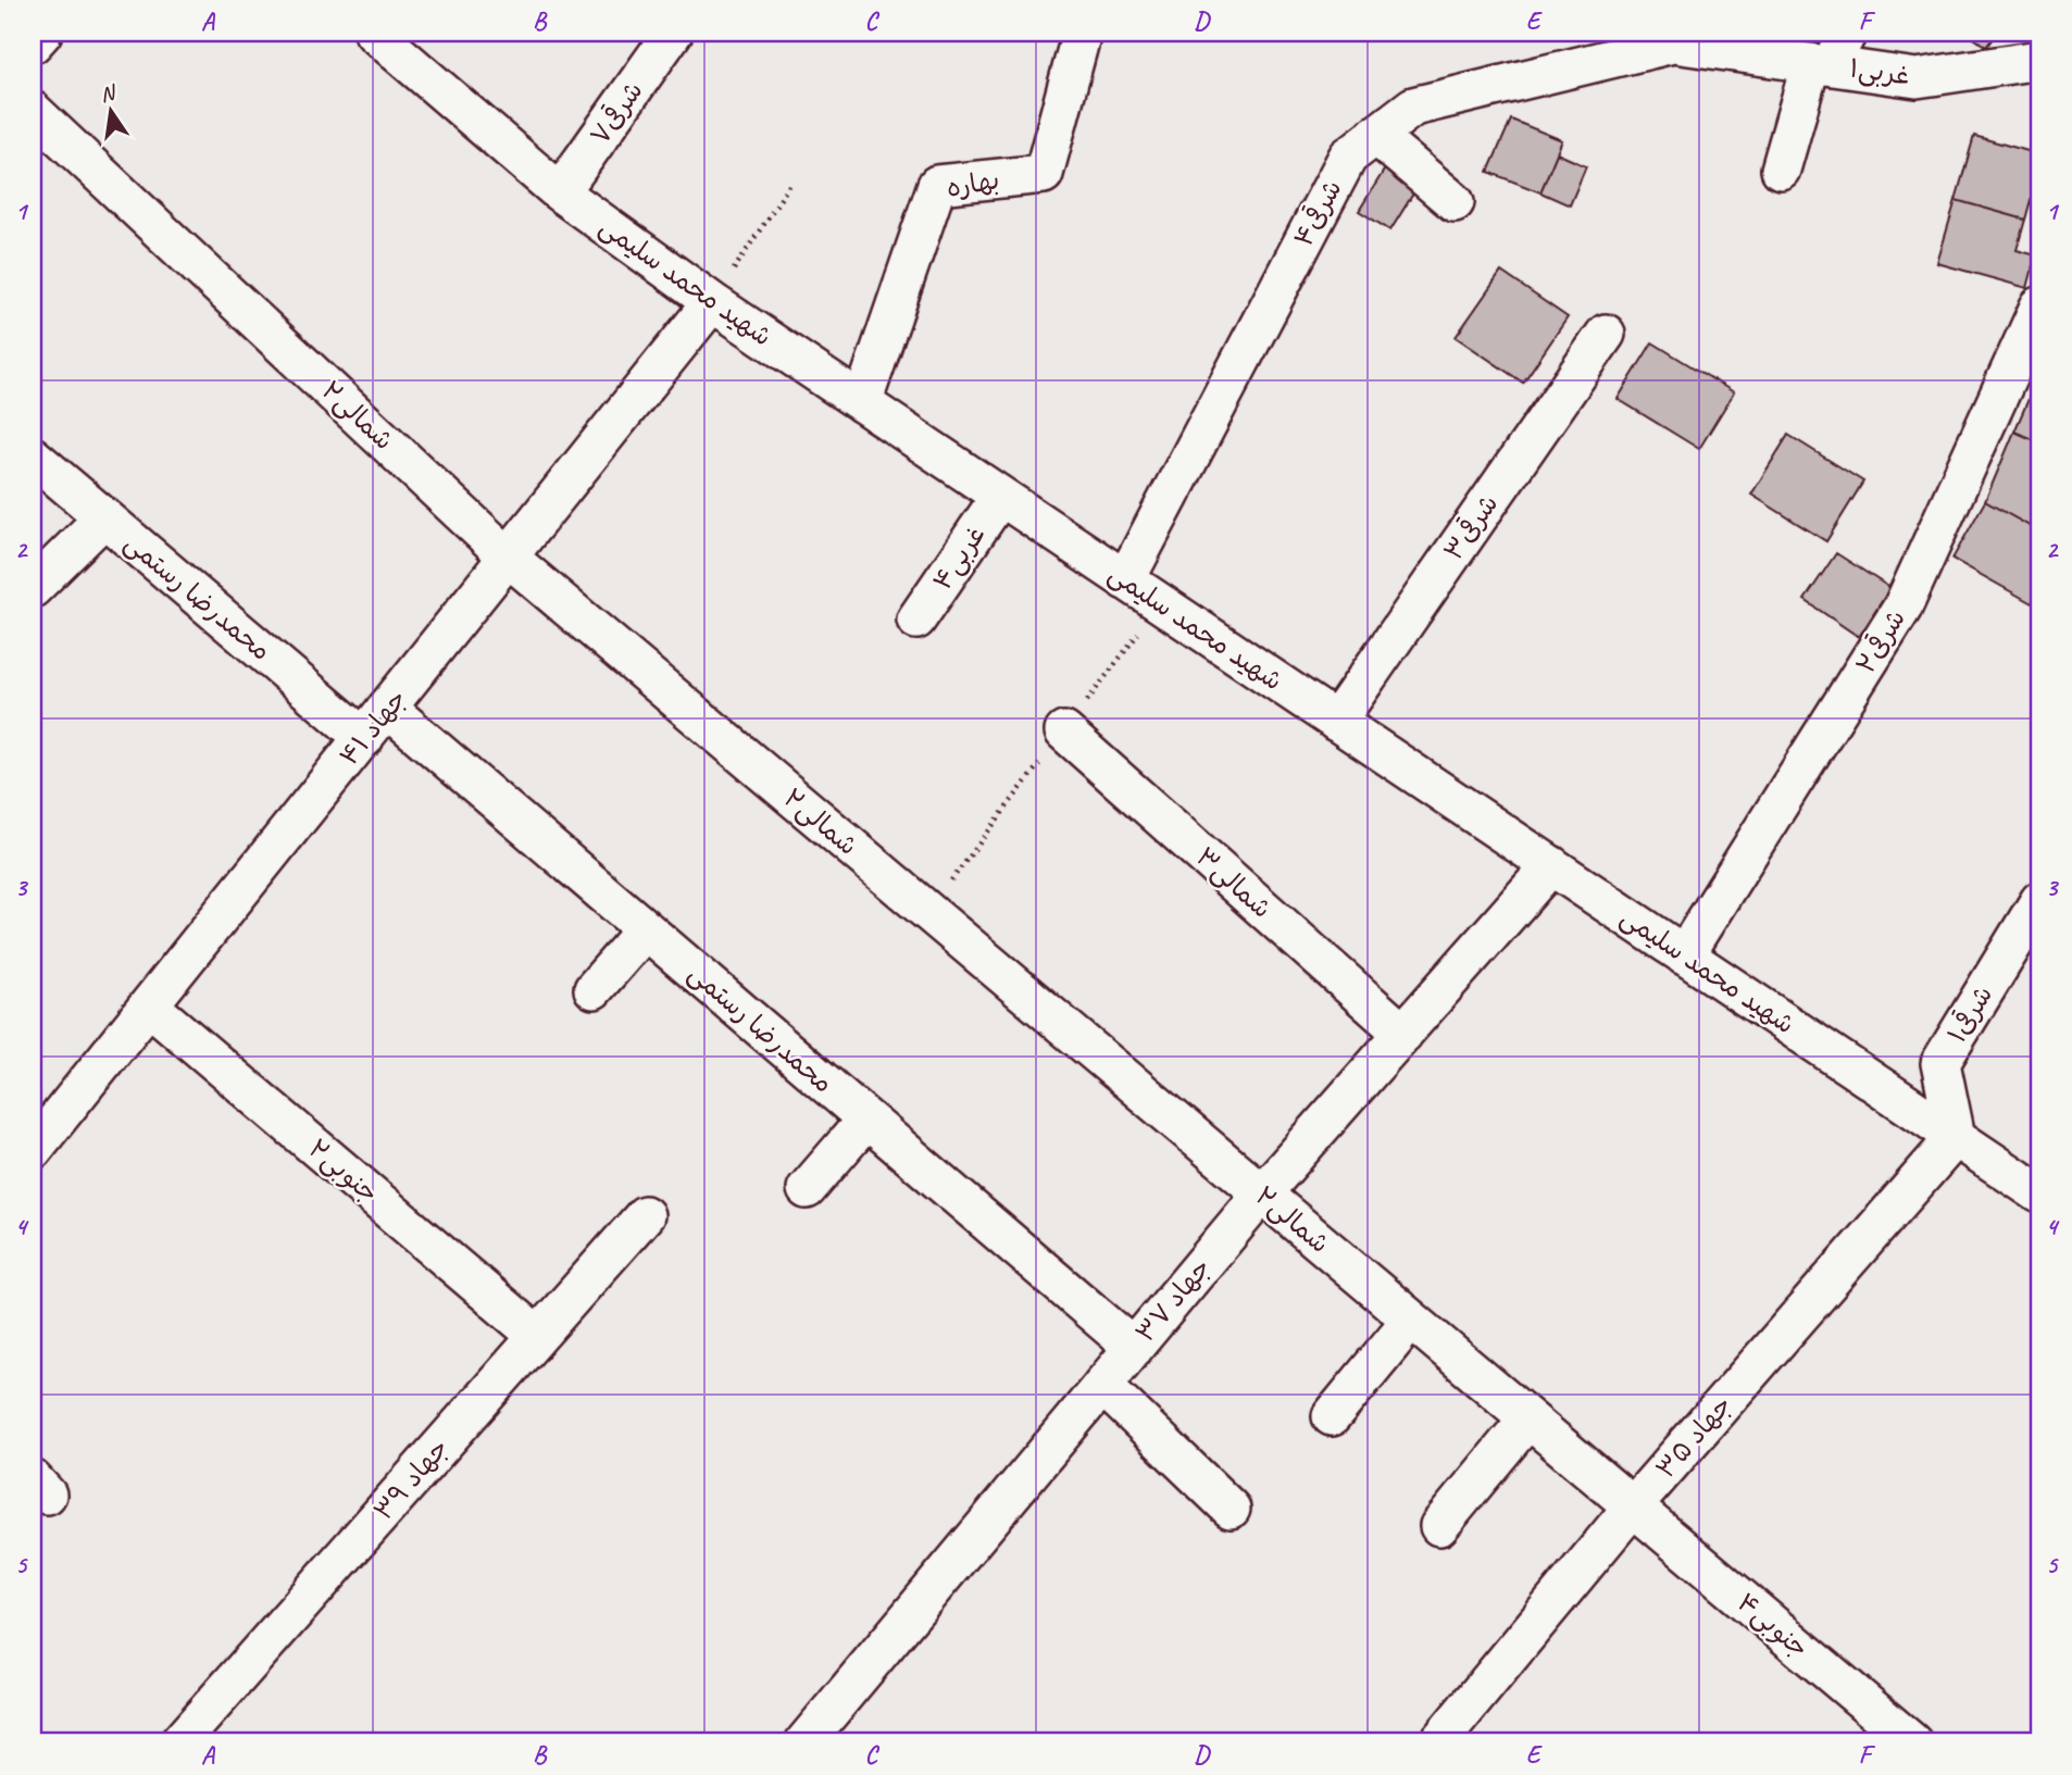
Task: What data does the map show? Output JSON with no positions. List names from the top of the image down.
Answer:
{
  "streets": {
    "street": [
      "غربی۱",
      "شرقی۷",
      "بهاره",
      "شرقی۴",
      "شهید محمد سلیمی",
      "شمالی۲",
      "شرقی۳",
      "غربی۴",
      "محمدرضا رستمی",
      "شرقی۲",
      "جهاد ۴۱",
      "شمالی۳",
      "شرقی۱",
      "جنوبی۲",
      "جهاد ۳۷",
      "جهاد ۳۵",
      "جهاد ۳۹",
      "جنوبی۴"
    ]
  },
  "crossings": [
    ["غربی۱", "شرقی۴"],
    ["شرقی۷", "شهید محمد سلیمی"],
    ["بهاره", "شهید محمد سلیمی"],
    ["شرقی۴", "شهید محمد سلیمی"],
    ["شهید محمد سلیمی", "شرقی۳"],
    ["شهید محمد سلیمی", "غربی۴"],
    ["شهید محمد سلیمی", "شرقی۲"],
    ["شهید محمد سلیمی", "جهاد ۴۱"],
    ["شهید محمد سلیمی", "شرقی۱"],
    ["شهید محمد سلیمی", "جهاد ۳۷"],
    ["شهید محمد سلیمی", "جهاد ۳۵"],
    ["شمالی۲", "جهاد ۴۱"],
    ["شمالی۲", "جهاد ۳۷"],
    ["شمالی۲", "جهاد ۳۵"],
    ["شمالی۲", "جنوبی۴"],
    ["محمدرضا رستمی", "جهاد ۴۱"],
    ["محمدرضا رستمی", "جهاد ۳۷"],
    ["جهاد ۴۱", "جنوبی۲"],
    ["شمالی۳", "جهاد ۳۷"],
    ["شرقی۱", "جهاد ۳۵"],
    ["جنوبی۲", "جهاد ۳۹"],
    ["جهاد ۳۵", "جنوبی۴"]
  ],
  "north": "top",
  "grid": {
    "columns": [
      "A",
      "B",
      "C",
      "D",
      "E",
      "F"
    ],
    "rows": [
      "1",
      "2",
      "3",
      "4",
      "5"
    ]
  }
}
